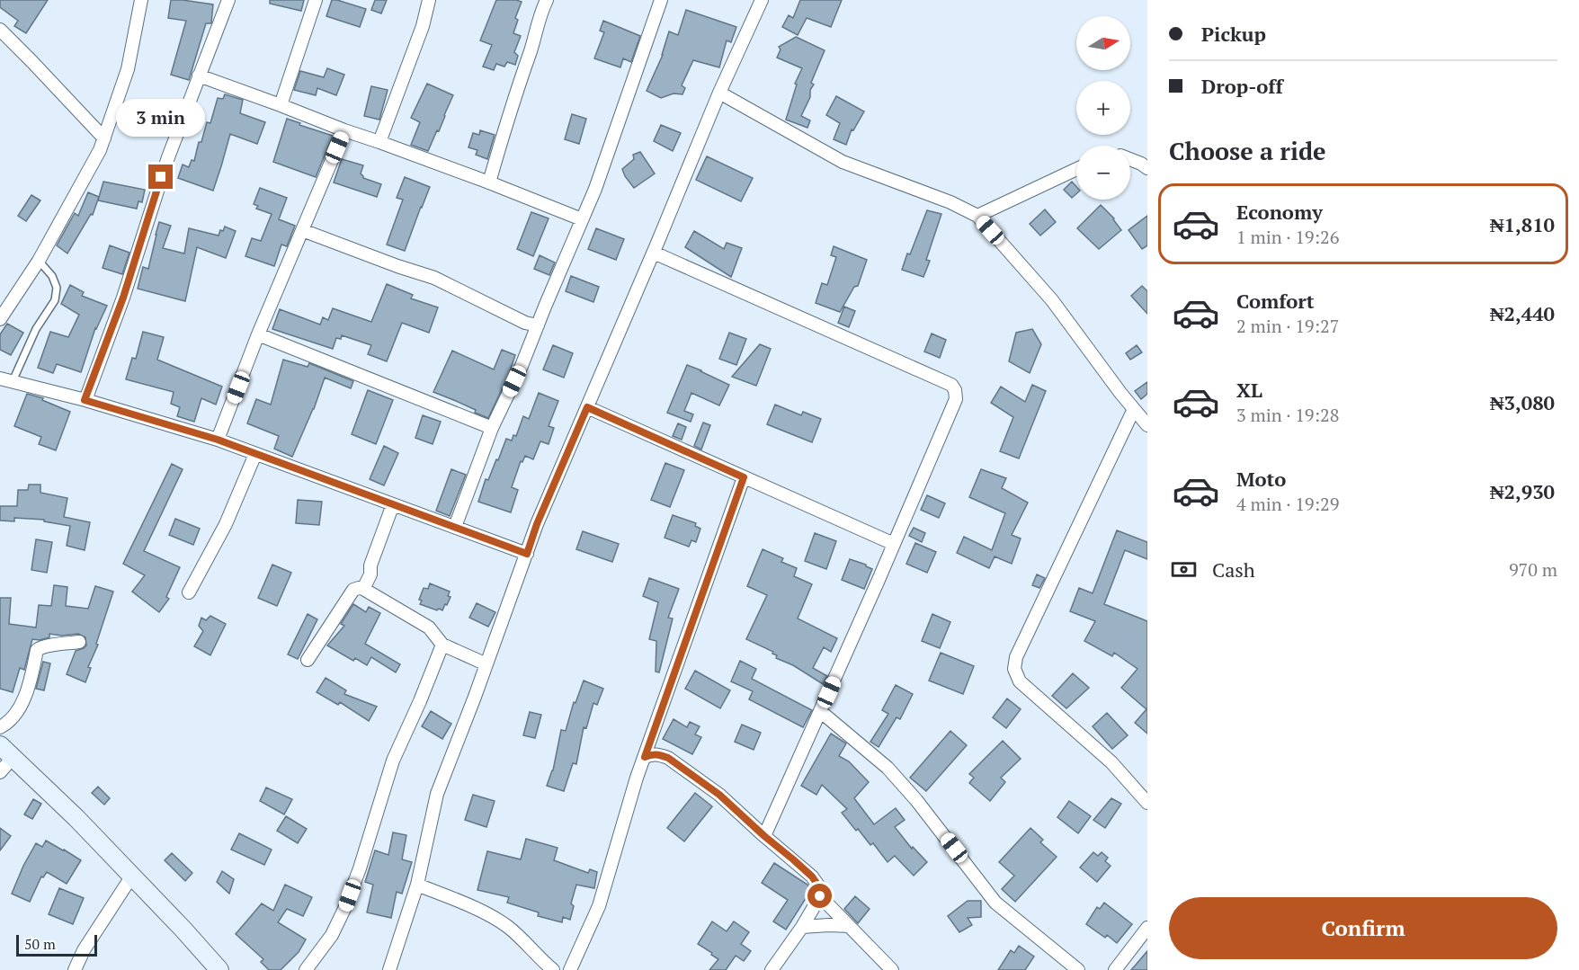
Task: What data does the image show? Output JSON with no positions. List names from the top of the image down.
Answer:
{
  "scale_bar": "50 m",
  "north": "right",
  "page": {
    "banner": ["Pickup", "Drop-off"],
    "map_buttons": ["+", "−"],
    "bubble": "3 min",
    "heading": "Choose a ride",
    "list": [
      {
        "name": "Economy",
        "note": "1 min · 19:26",
        "value": "₦1,810"
      },
      {
        "name": "Comfort",
        "note": "2 min · 19:27",
        "value": "₦2,440"
      },
      {
        "name": "XL",
        "note": "3 min · 19:28",
        "value": "₦3,080"
      },
      {
        "name": "Moto",
        "note": "4 min · 19:29",
        "value": "₦2,930"
      }
    ],
    "pay": ["Cash", "970 m"],
    "buttons": "Confirm",
    "scale": "50 m"
  }
}
